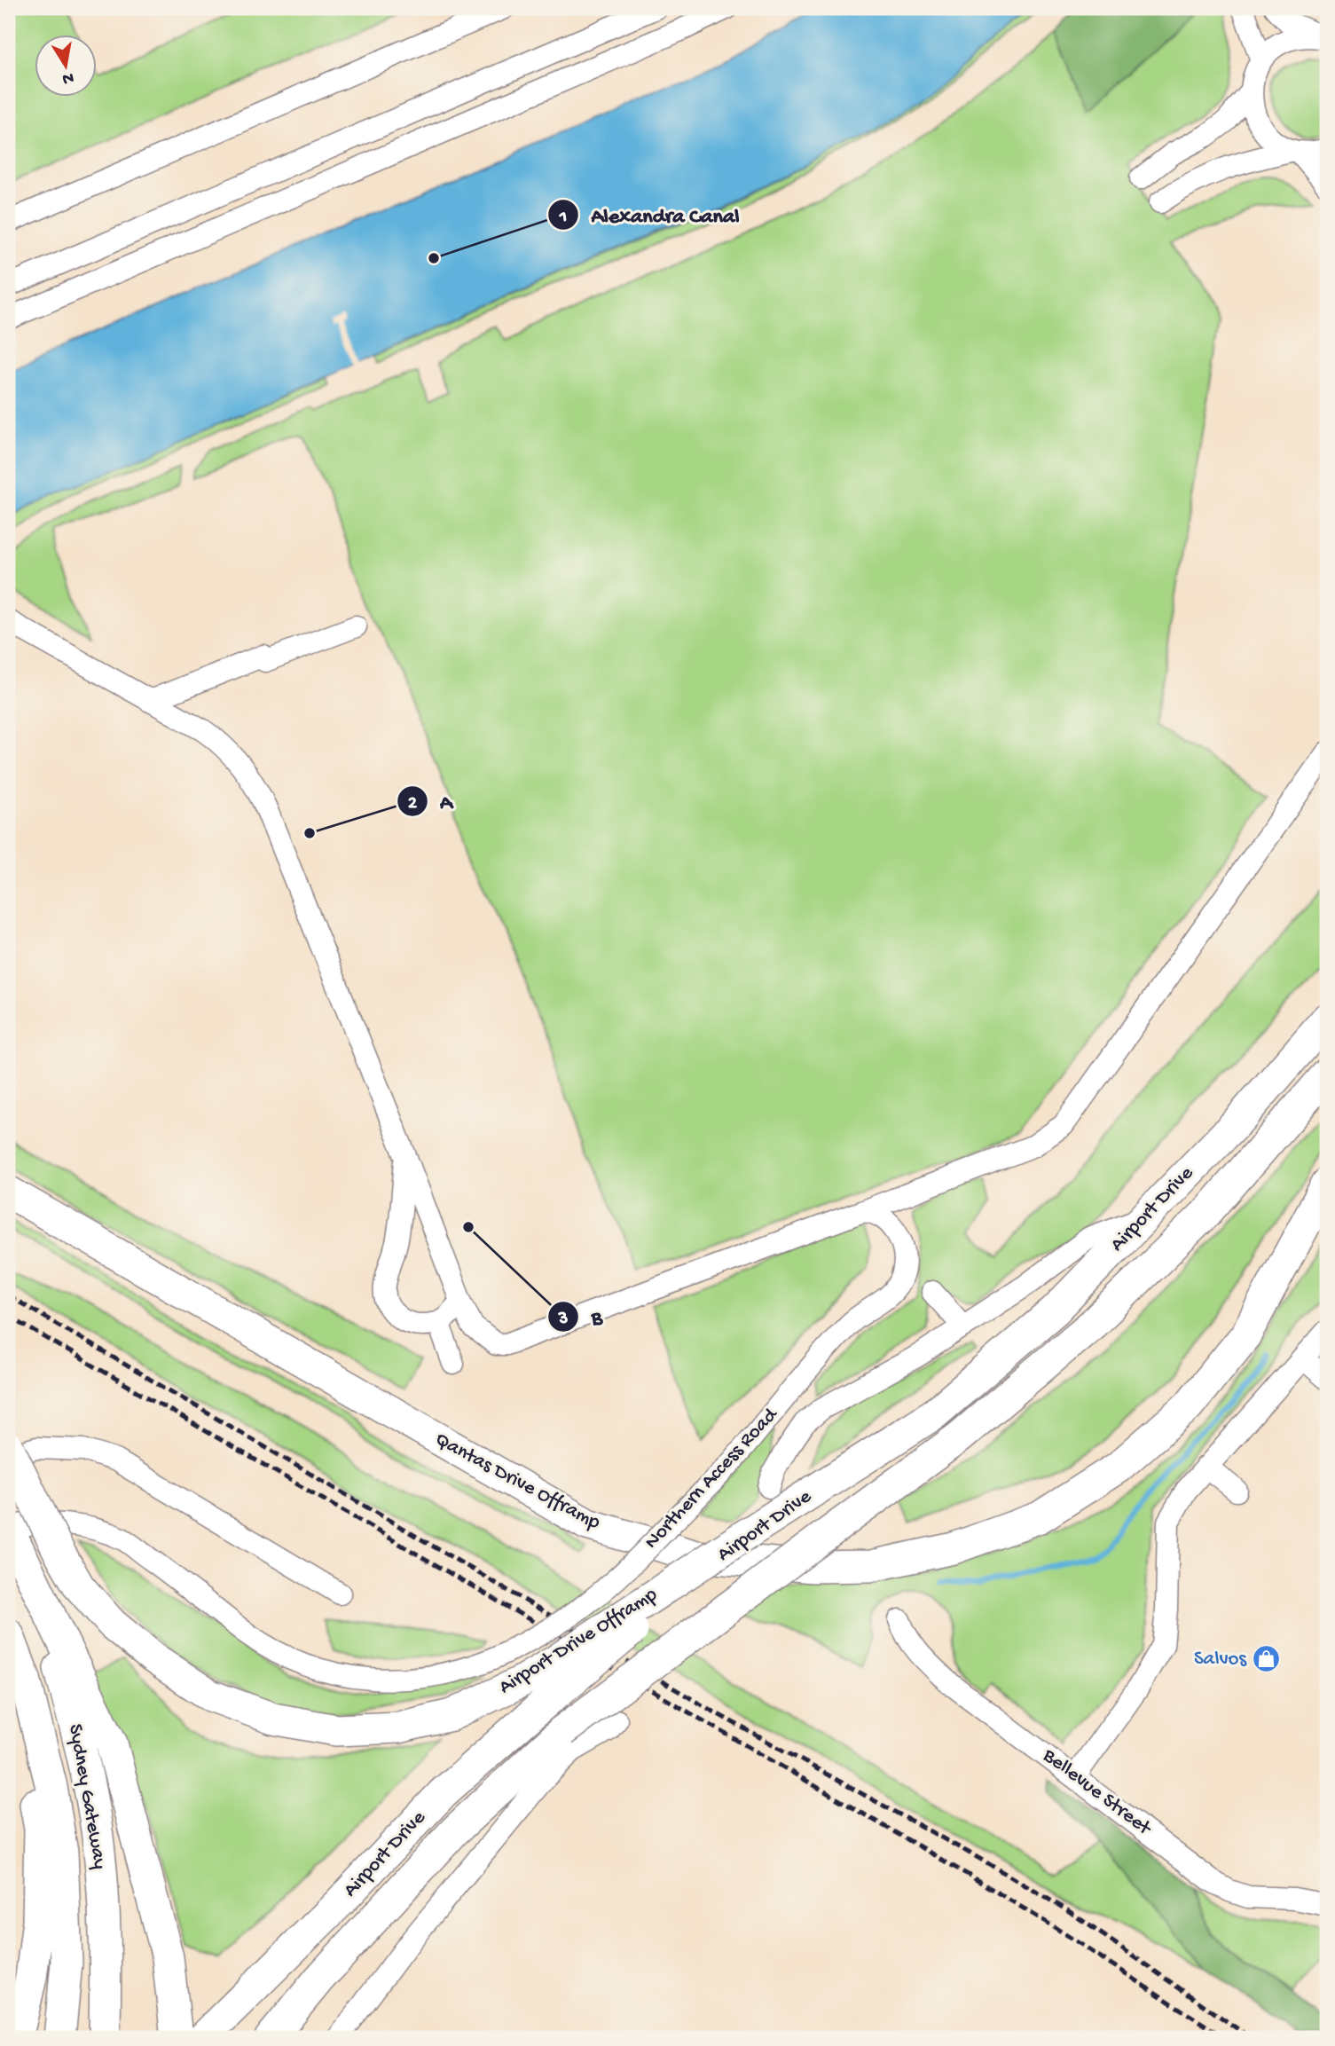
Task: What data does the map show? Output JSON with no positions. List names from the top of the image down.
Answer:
{
  "streets": {
    "highway": [
      "Airport Drive",
      "Qantas Drive Offramp",
      "Airport Drive Offramp",
      "Sydney Gateway"
    ],
    "street": ["Northern Access Road", "Bellevue Street"]
  },
  "crossings": [
    ["Airport Drive", "Airport Drive Offramp"]
  ],
  "places": {
    "other": ["Alexandra Canal", "A", "B"],
    "shop": ["Salvos"]
  },
  "north": "bottom"
}
